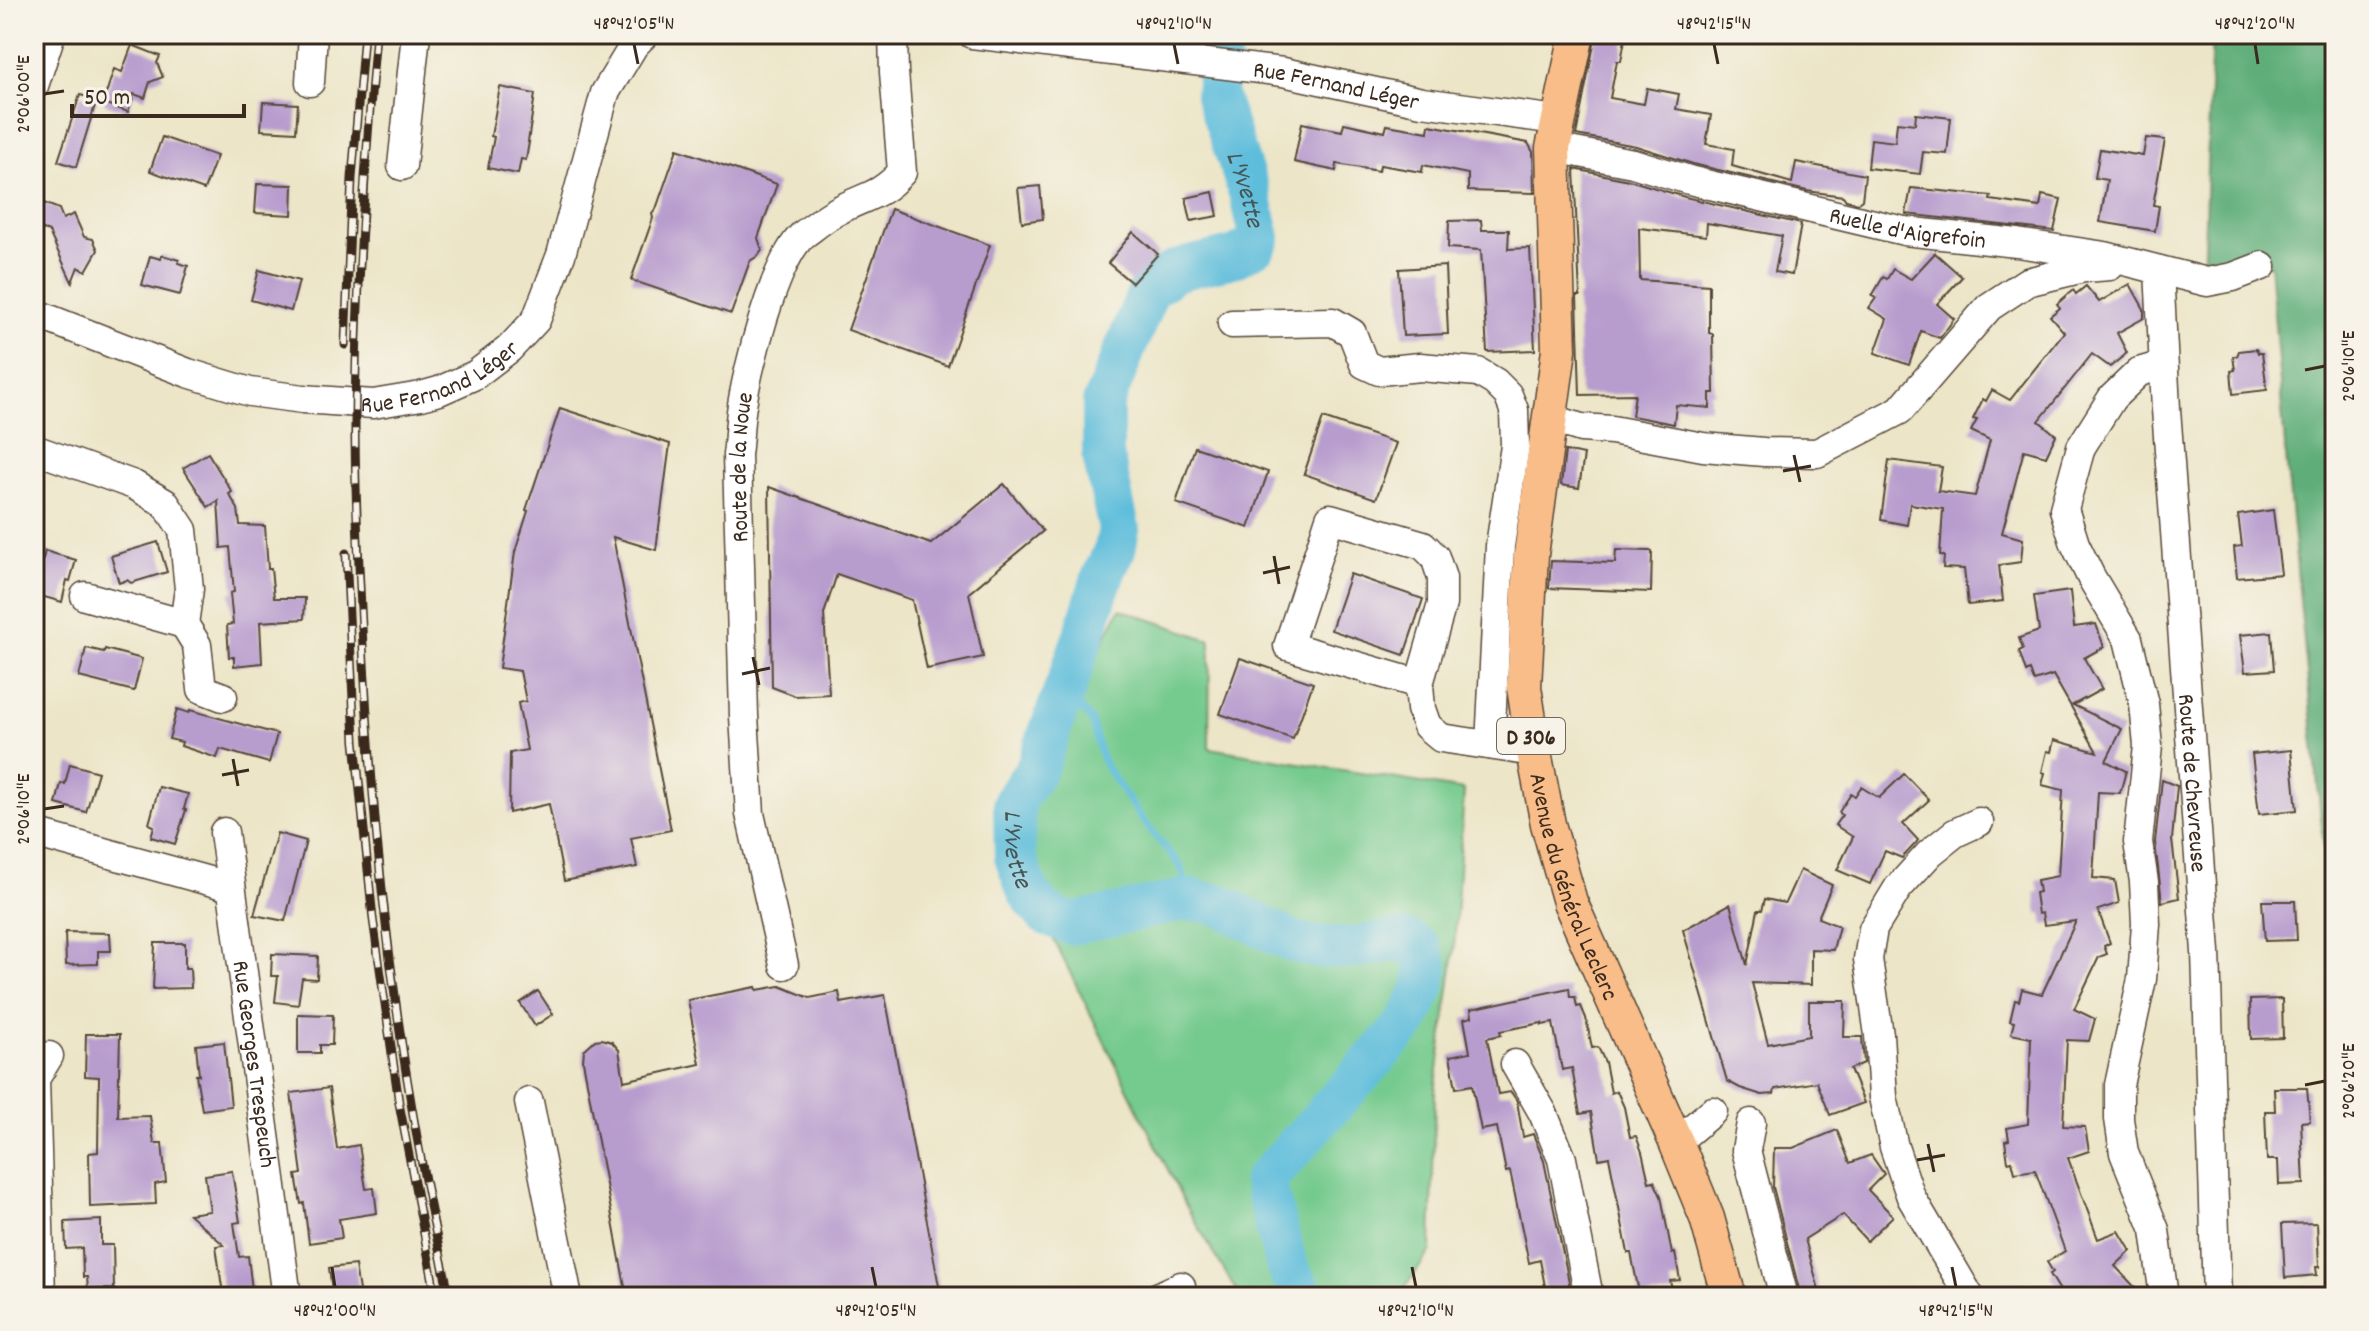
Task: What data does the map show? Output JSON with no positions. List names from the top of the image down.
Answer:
{
  "streets": {
    "main road": ["D 306", "Avenue du Général Leclerc"],
    "street": [
      "Rue Fernand Léger",
      "Ruelle d'Aigrefoin",
      "Route de la Noue",
      "Route de Chevreuse",
      "Rue Georges Trespeuch"
    ]
  },
  "crossings": [
    ["Rue Fernand Léger", "Ruelle d'Aigrefoin"],
    ["Rue Fernand Léger", "Avenue du Général Leclerc"],
    ["Ruelle d'Aigrefoin", "Route de Chevreuse"],
    ["Ruelle d'Aigrefoin", "Avenue du Général Leclerc"]
  ],
  "water": ["L'Yvette"],
  "scale_bar": "50 m",
  "coordinates": [
    "48°42'05\"N",
    "48°42'10\"N",
    "48°42'15\"N",
    "48°42'20\"N",
    "2°06'00\"E",
    "2°06'10\"E",
    "2°06'20\"E",
    "48°42'00\"N"
  ]
}
